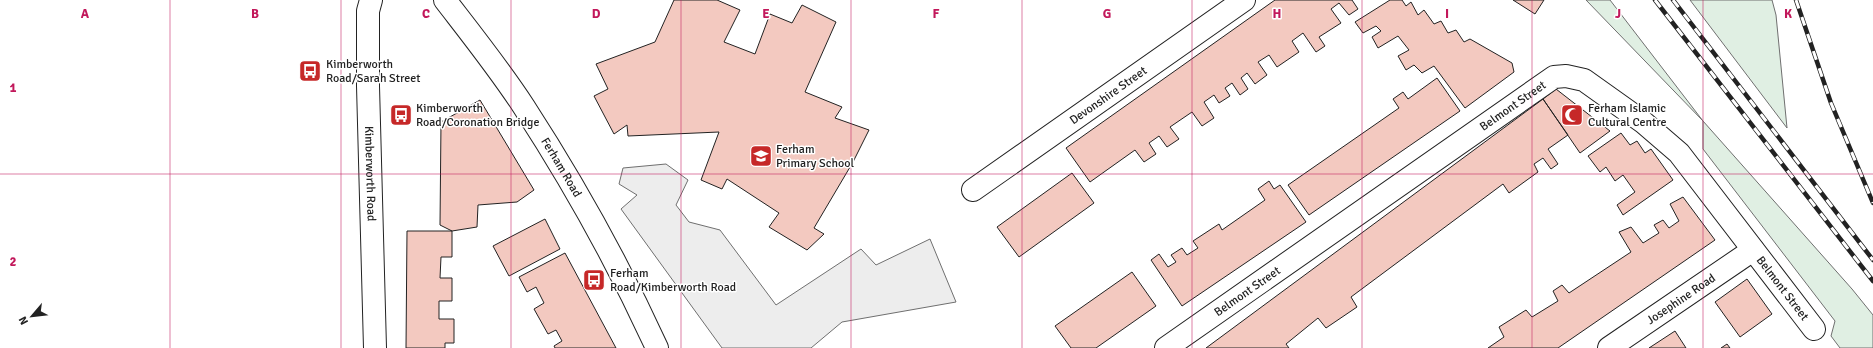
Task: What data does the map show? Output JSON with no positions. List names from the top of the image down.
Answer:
{
  "streets": {
    "street": [
      "Devonshire Street",
      "Belmont Street",
      "Ferham Road",
      "Kimberworth Road",
      "Josephine Road"
    ]
  },
  "crossings": [
    ["Belmont Street", "Josephine Road"]
  ],
  "places": {
    "bus stop": ["Kimberworth Road/Sarah Street", "Kimberworth Road/Coronation Bridge", "Ferham Road/Kimberworth Road"],
    "mosque": ["Ferham Islamic Cultural Centre"],
    "school or university": ["Ferham Primary School"]
  },
  "north": "bottom left",
  "grid": {
    "columns": [
      "A",
      "B",
      "C",
      "D",
      "E",
      "F",
      "G",
      "H",
      "I",
      "J",
      "K"
    ],
    "rows": ["1", "2"]
  }
}
